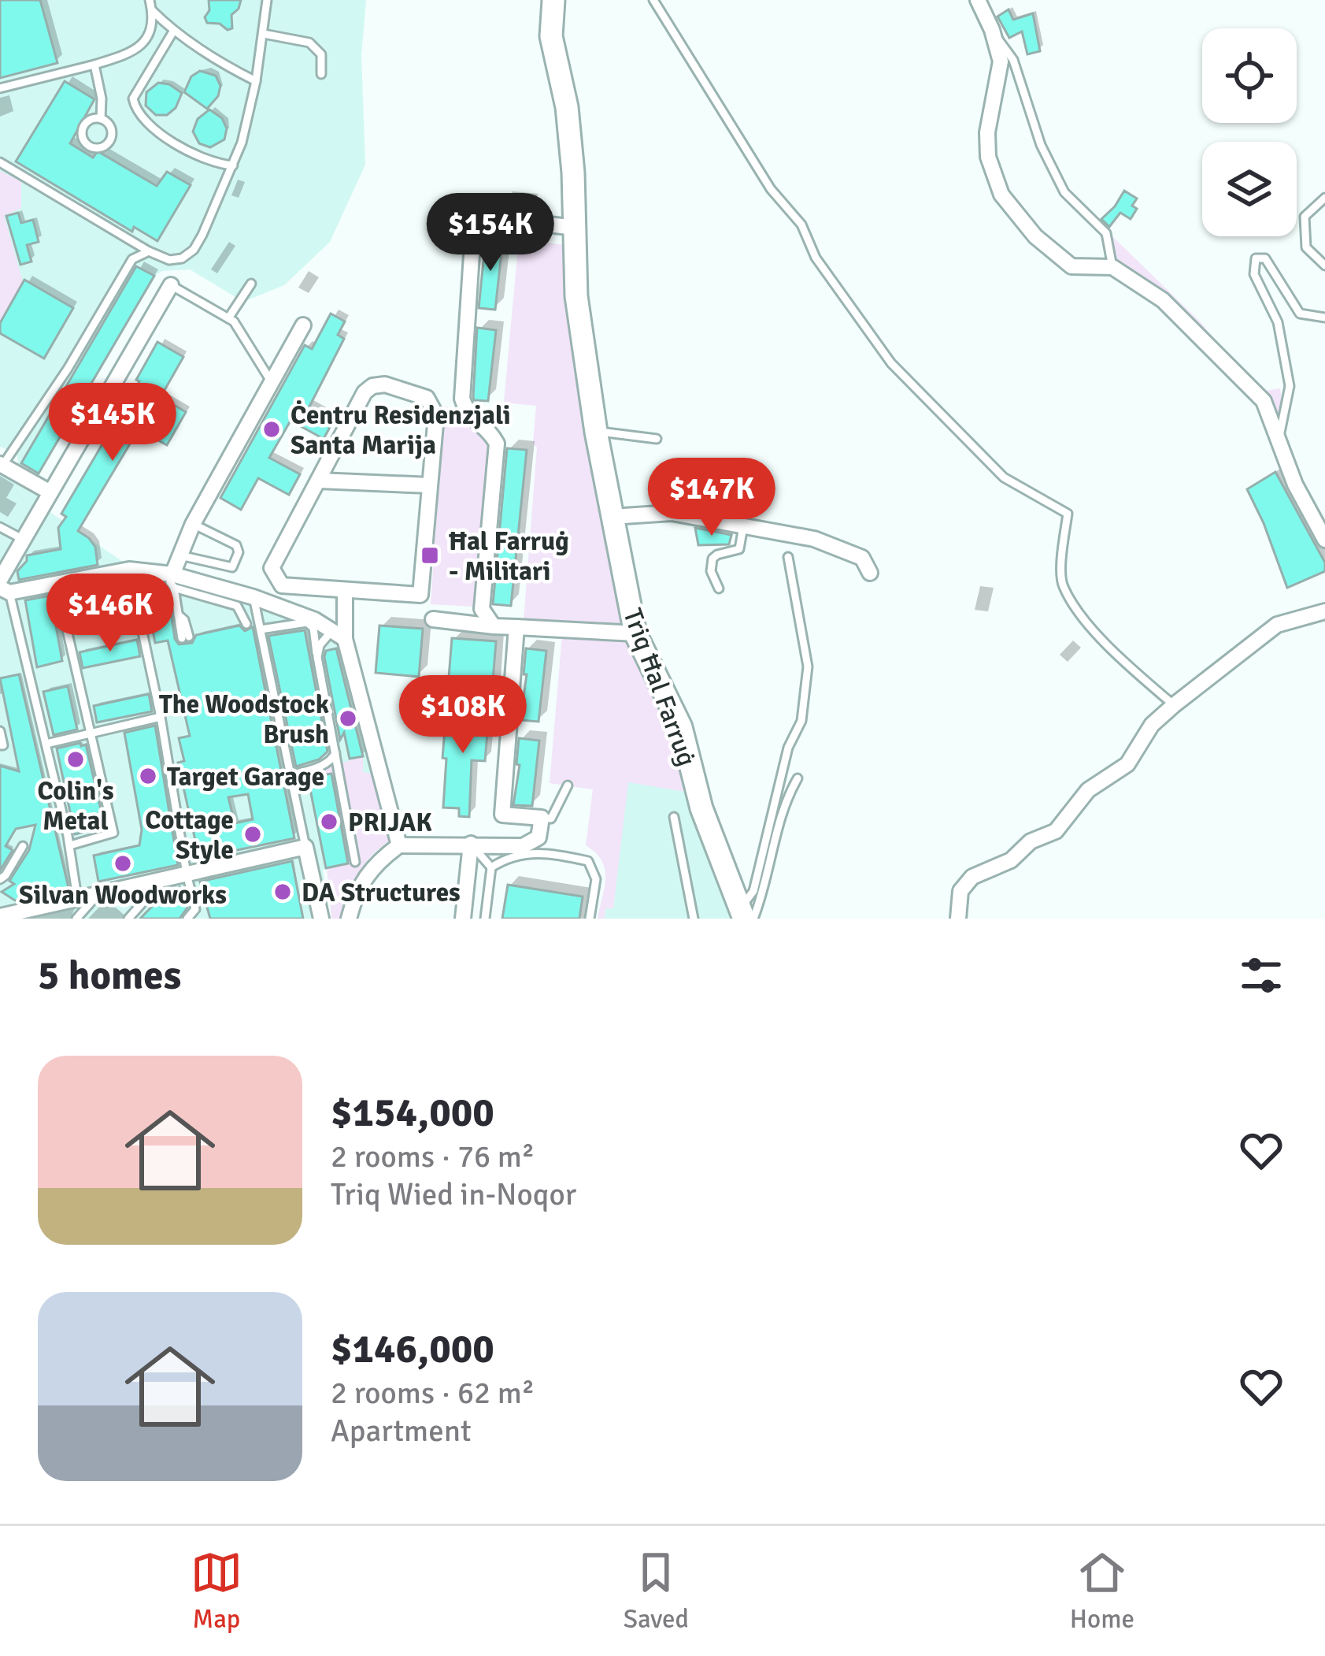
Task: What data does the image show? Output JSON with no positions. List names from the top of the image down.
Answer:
{
  "streets": {
    "main road": ["Triq Ħal Farruġ"]
  },
  "places": {
    "other": [
      "Ċentru Residenzjali Santa Marija",
      "The Woodstock Brush",
      "Colin's Metal",
      "Target Garage",
      "PRIJAK",
      "Cottage Style",
      "Silvan Woodworks",
      "DA Structures"
    ],
    "transit": ["Ħal Farruġ - Militari"]
  },
  "page": {
    "price": [
      "$154K",
      "$145K",
      "$147K",
      "$146K",
      "$108K"
    ],
    "heading": "5 homes",
    "list": [
      {
        "name": "$154,000",
        "note": "2 rooms · 76 m² · Triq Wied in-Noqor"
      },
      {
        "name": "$146,000",
        "note": "2 rooms · 62 m² · Apartment"
      }
    ],
    "tabs": ["Map", "Saved", "Home"]
  }
}
